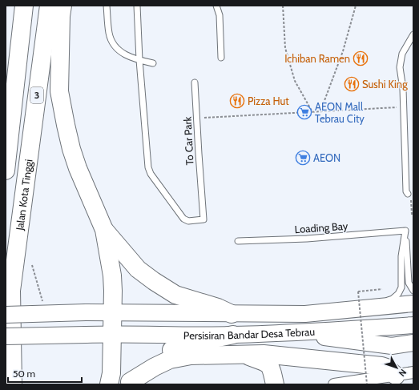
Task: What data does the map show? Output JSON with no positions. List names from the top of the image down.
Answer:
{
  "streets": {
    "highway": ["3", "Jalan Kota Tinggi"],
    "main road": ["Persisiran Bandar Desa Tebrau"],
    "lane": ["To Car Park", "Loading Bay"]
  },
  "places": {
    "restaurant": ["Ichiban Ramen", "Sushi King", "Pizza Hut"],
    "supermarket": ["AEON Mall Tebrau City", "AEON"]
  },
  "scale_bar": "50 m",
  "north": "bottom right"
}
